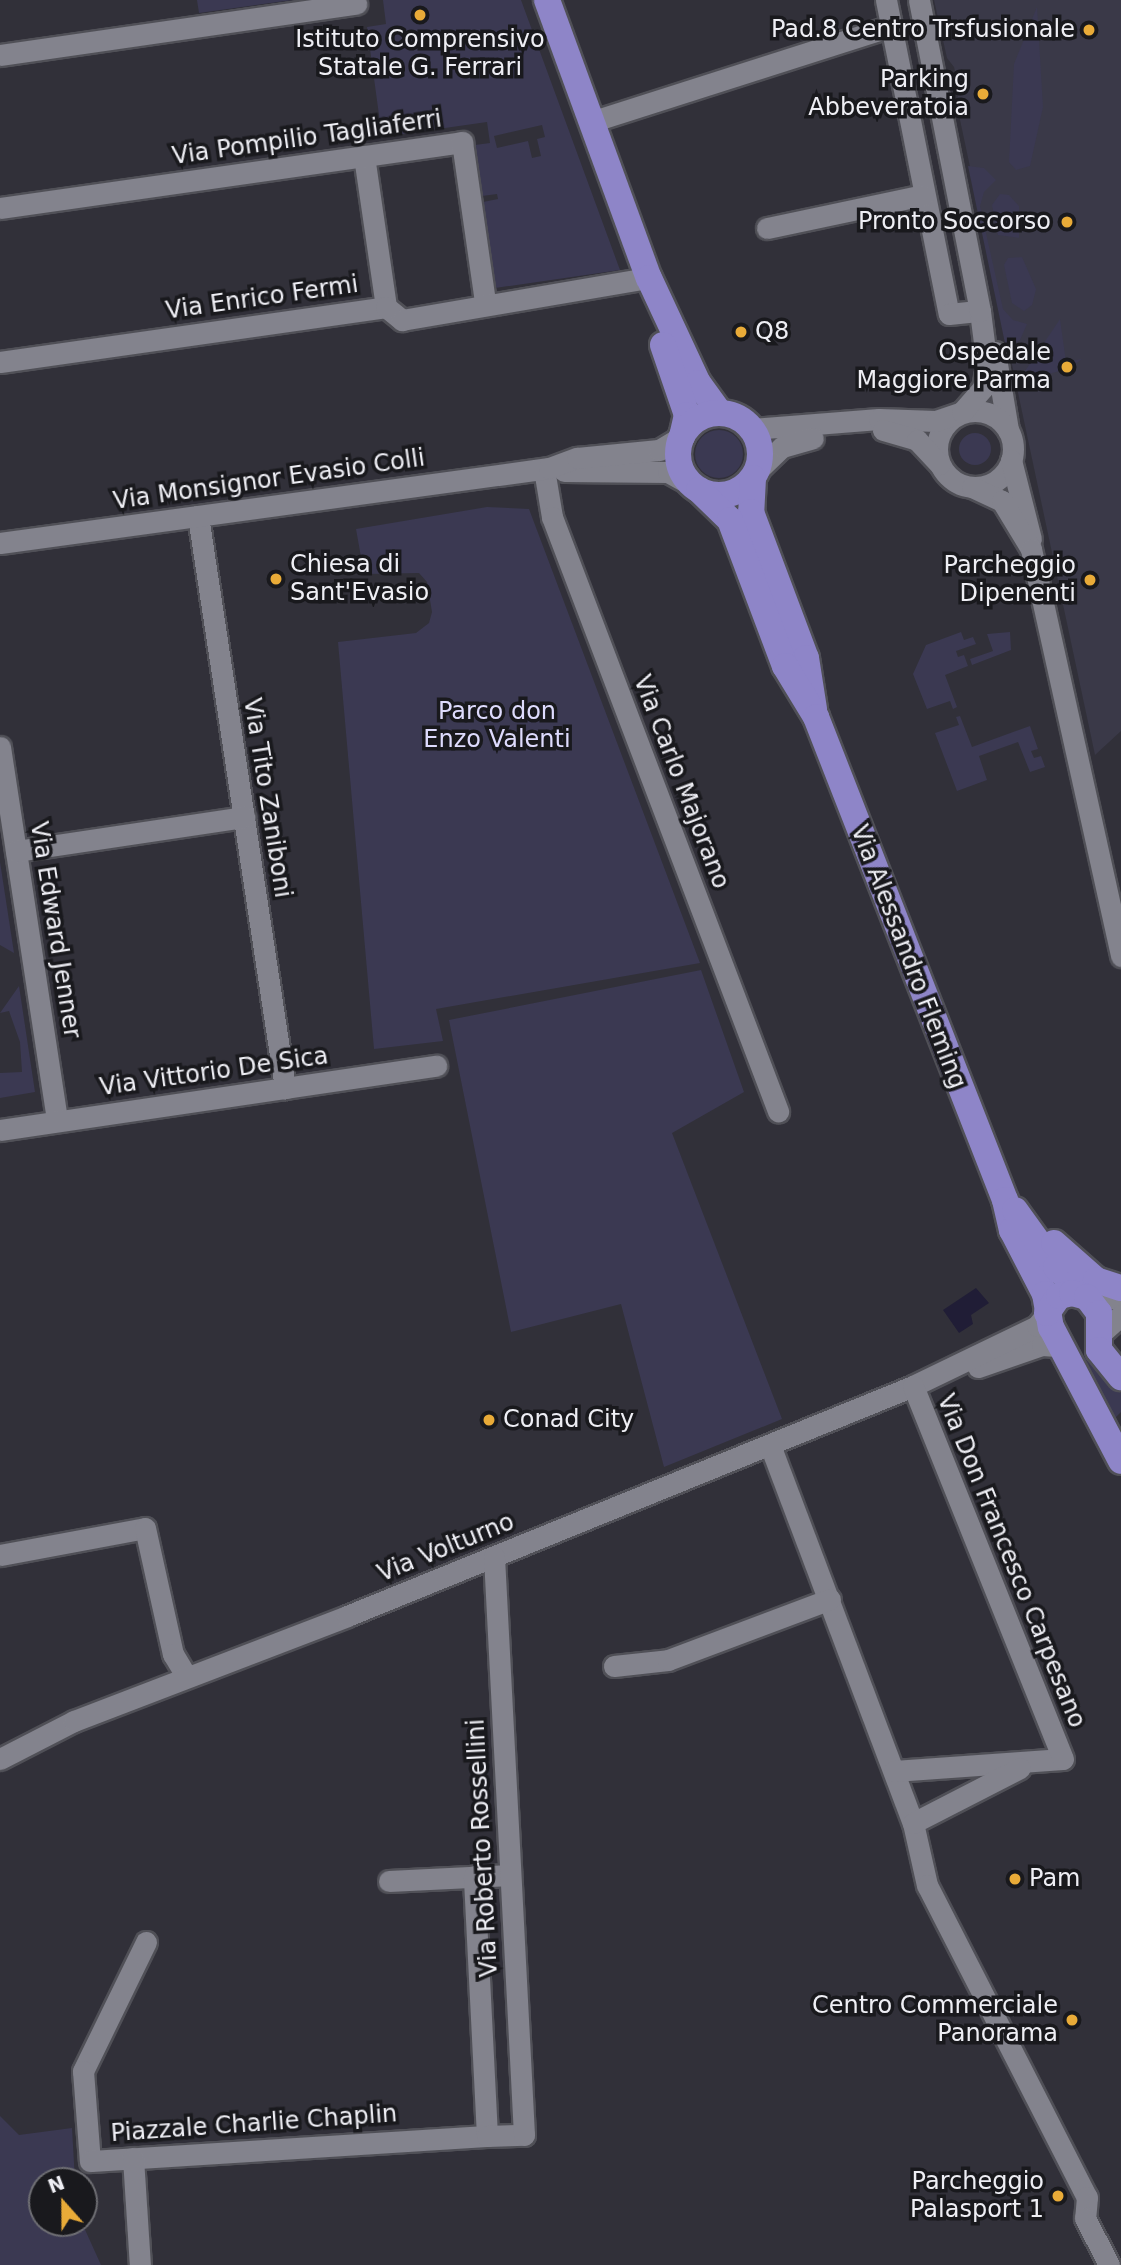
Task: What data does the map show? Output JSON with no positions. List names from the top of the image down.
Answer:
{
  "streets": {
    "main road": ["Via Alessandro Fleming"],
    "street": [
      "Via Pompilio Tagliaferri",
      "Via Enrico Fermi",
      "Via Monsignor Evasio Colli",
      "Via Carlo Majorano",
      "Via Tito Zaniboni",
      "Via Edward Jenner",
      "Via Vittorio De Sica",
      "Via Volturno",
      "Via Don Francesco Carpesano",
      "Via Roberto Rossellini",
      "Piazzale Charlie Chaplin"
    ]
  },
  "crossings": [
    ["Via Pompilio Tagliaferri", "Via Enrico Fermi"],
    ["Via Enrico Fermi", "Via Alessandro Fleming"],
    ["Via Monsignor Evasio Colli", "Via Carlo Majorano"],
    ["Via Monsignor Evasio Colli", "Via Tito Zaniboni"],
    ["Via Monsignor Evasio Colli", "Via Alessandro Fleming"],
    ["Via Tito Zaniboni", "Via Vittorio De Sica"],
    ["Via Edward Jenner", "Via Vittorio De Sica"],
    ["Via Alessandro Fleming", "Via Volturno"],
    ["Via Volturno", "Via Don Francesco Carpesano"],
    ["Via Volturno", "Via Roberto Rossellini"],
    ["Via Roberto Rossellini", "Piazzale Charlie Chaplin"]
  ],
  "parks": ["Parco don Enzo Valenti"],
  "places": [
    "Istituto Comprensivo Statale G. Ferrari",
    "Pad.8 Centro Trsfusionale",
    "Parking Abbeveratoia",
    "Pronto Soccorso",
    "Q8",
    "Ospedale Maggiore Parma",
    "Chiesa di Sant'Evasio",
    "Parcheggio Dipenenti",
    "Conad City",
    "Pam",
    "Centro Commerciale Panorama",
    "Parcheggio Palasport 1"
  ],
  "north": "top"
}
